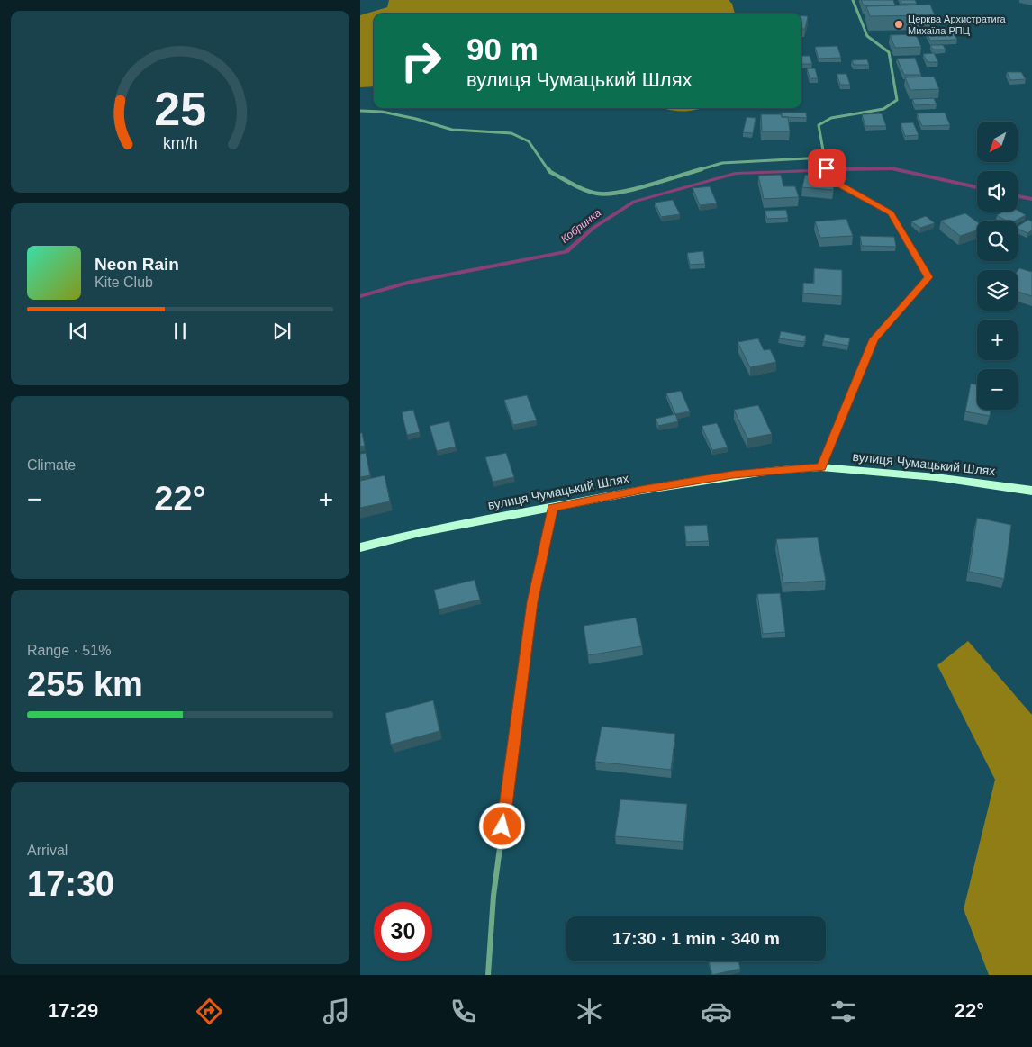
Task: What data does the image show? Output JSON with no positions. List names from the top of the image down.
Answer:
{
  "streets": {
    "main road": ["вулиця Чумацький Шлях"]
  },
  "water": ["Кобринка"],
  "places": ["Церква Архистратига Михаїла РПЦ"],
  "north": "bottom left",
  "page": {
    "turn": ["90 m", "вулиця Чумацький Шлях"],
    "map_buttons": ["+", "−"],
    "song": ["Neon Rain", "Kite Club"],
    "tile": [
      "Climate",
      ["Range · 51%", "255 km"],
      ["Arrival", "17:30"]
    ],
    "heat": ["−", "22°", "+"],
    "limit": "30",
    "trip": "17:30 · 1 min · 340 m",
    "tabs": ["17:29", "22°"],
    "gauge": ["25", "km/h"]
  }
}
